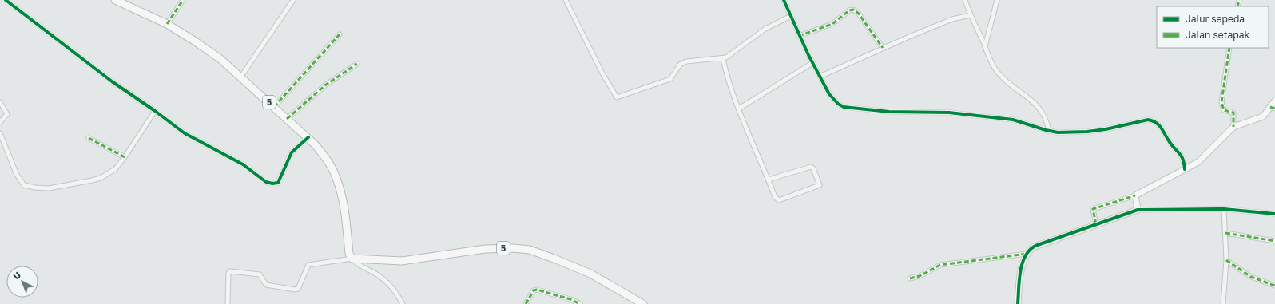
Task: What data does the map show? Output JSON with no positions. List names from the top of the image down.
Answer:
{
  "streets": {
    "highway": ["5"]
  },
  "legend": ["Jalur sepeda", "Jalan setapak"],
  "north": "top left"
}
